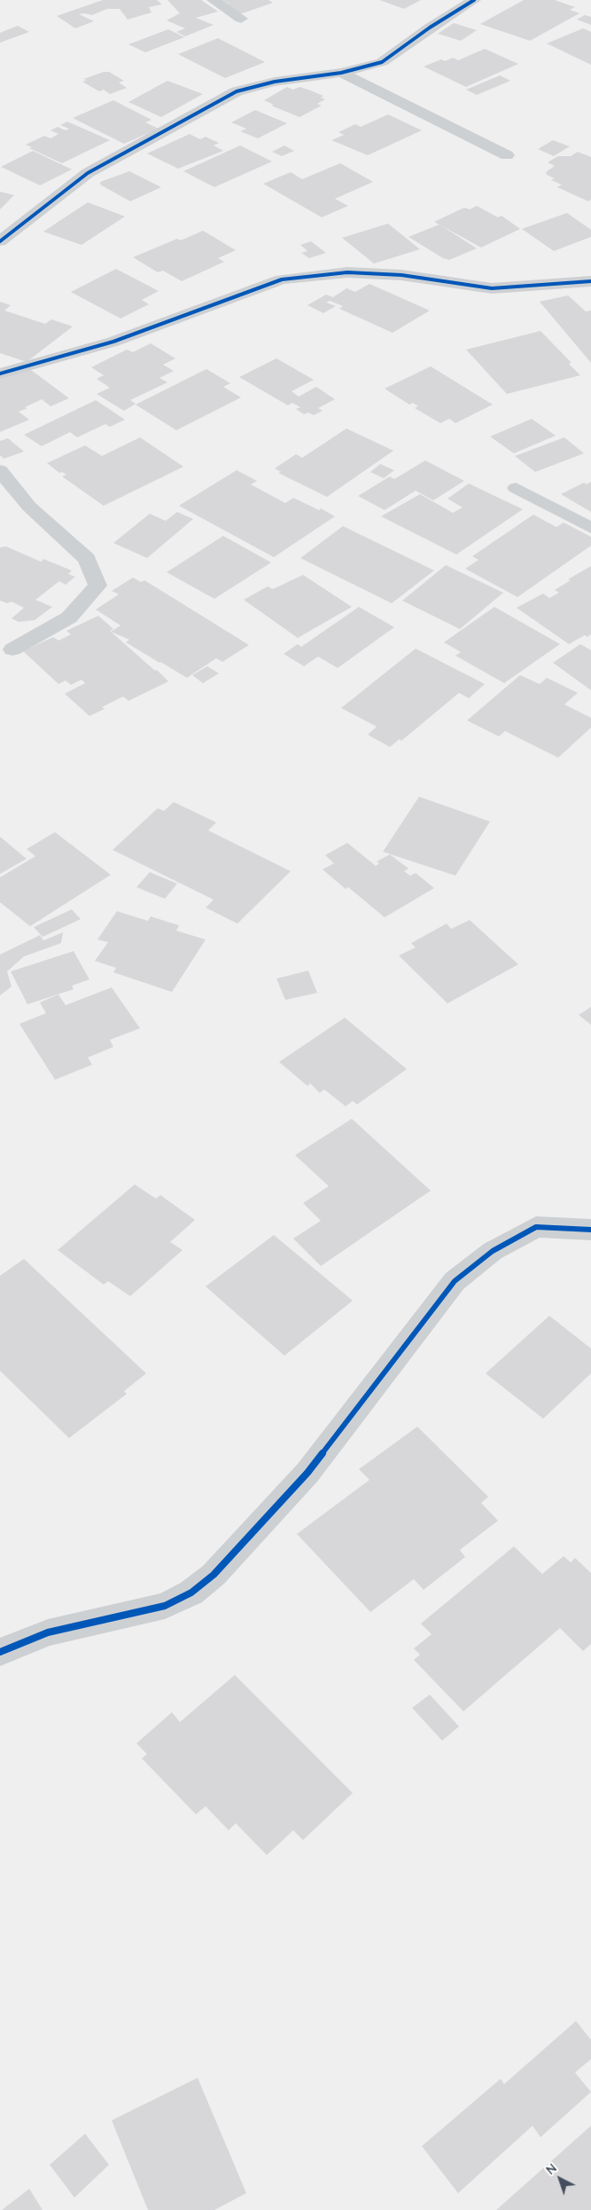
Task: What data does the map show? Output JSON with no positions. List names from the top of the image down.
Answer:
{
  "north": "top left"
}
